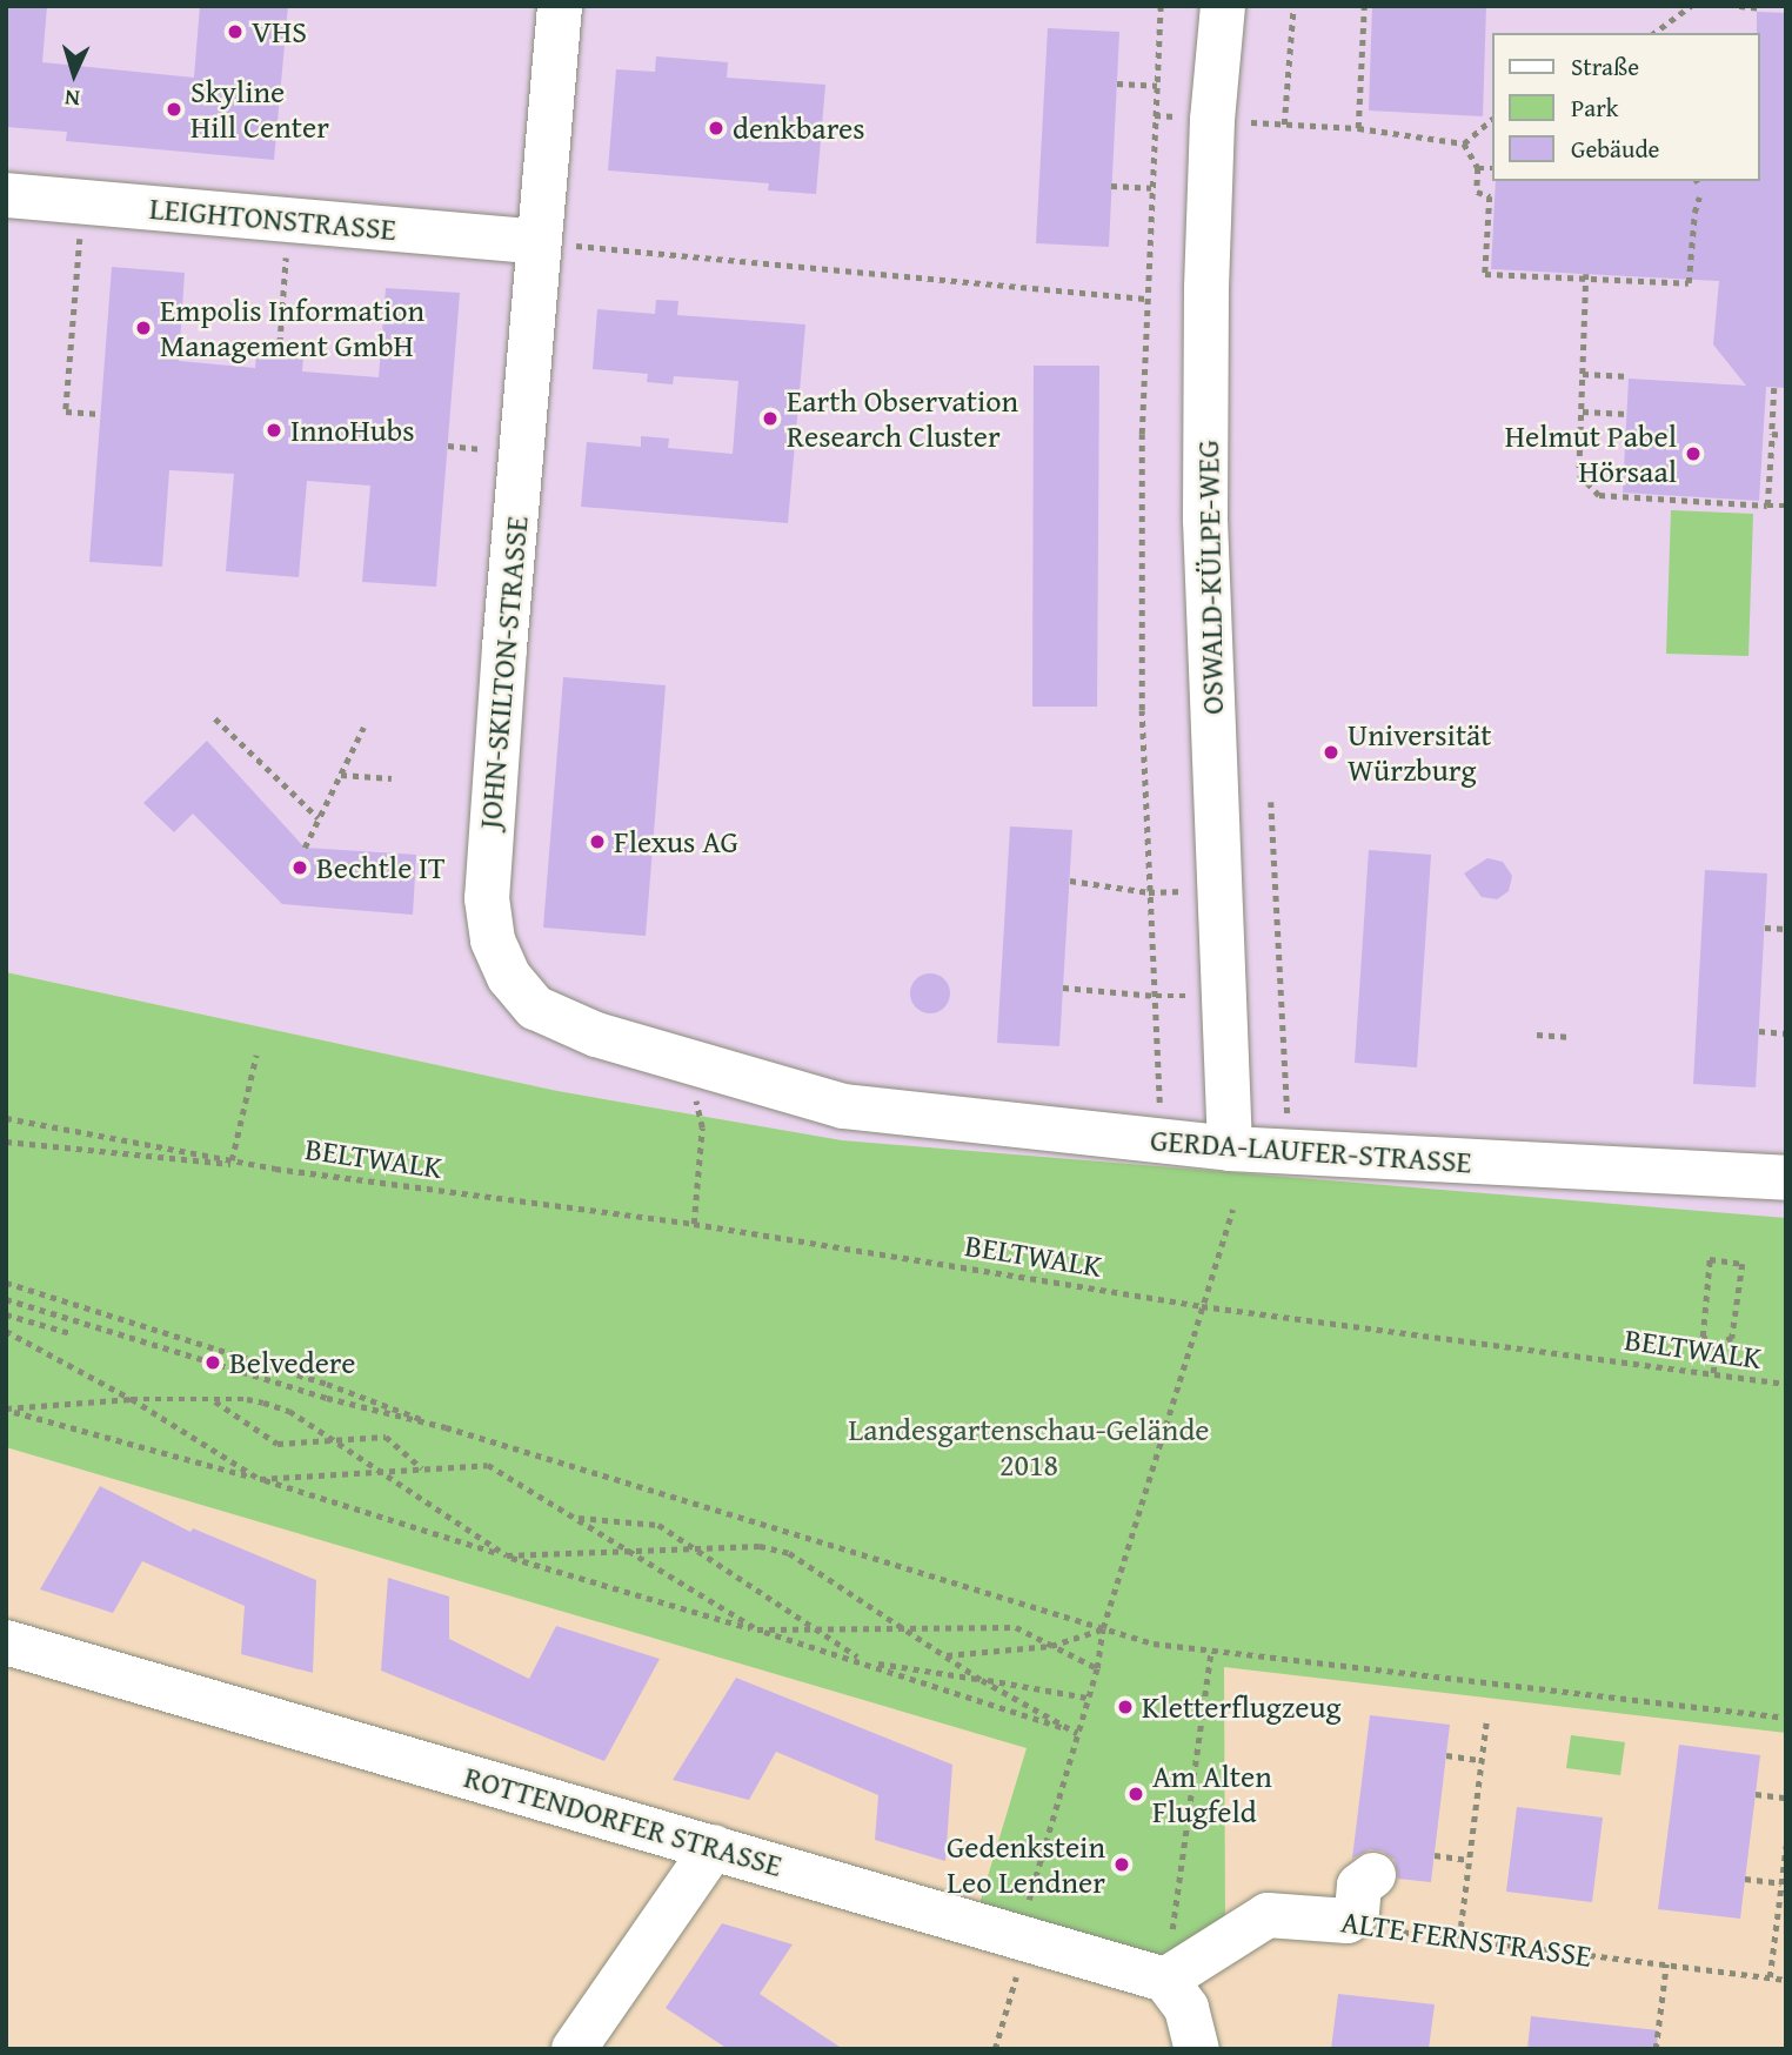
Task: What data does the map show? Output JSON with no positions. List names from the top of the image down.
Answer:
{
  "streets": {
    "street": [
      "LEIGHTONSTRASSE",
      "OSWALD-KÜLPE-WEG",
      "JOHN-SKILTON-STRASSE",
      "GERDA-LAUFER-STRASSE",
      "ROTTENDORFER STRASSE",
      "ALTE FERNSTRASSE"
    ],
    "path": ["BELTWALK"]
  },
  "crossings": [
    ["LEIGHTONSTRASSE", "JOHN-SKILTON-STRASSE"],
    ["OSWALD-KÜLPE-WEG", "GERDA-LAUFER-STRASSE"],
    ["JOHN-SKILTON-STRASSE", "GERDA-LAUFER-STRASSE"],
    ["ROTTENDORFER STRASSE", "ALTE FERNSTRASSE"]
  ],
  "parks": ["Landesgartenschau-Gelände 2018"],
  "places": [
    "VHS",
    "Skyline Hill Center",
    "denkbares",
    "Empolis Information Management GmbH",
    "Earth Observation Research Cluster",
    "InnoHubs",
    "Helmut Pabel Hörsaal",
    "Universität Würzburg",
    "Flexus AG",
    "Bechtle IT",
    "Belvedere",
    "Kletterflugzeug",
    "Am Alten Flugfeld",
    "Gedenkstein Leo Lendner"
  ],
  "legend": ["Straße", "Park", "Gebäude"],
  "north": "bottom"
}
